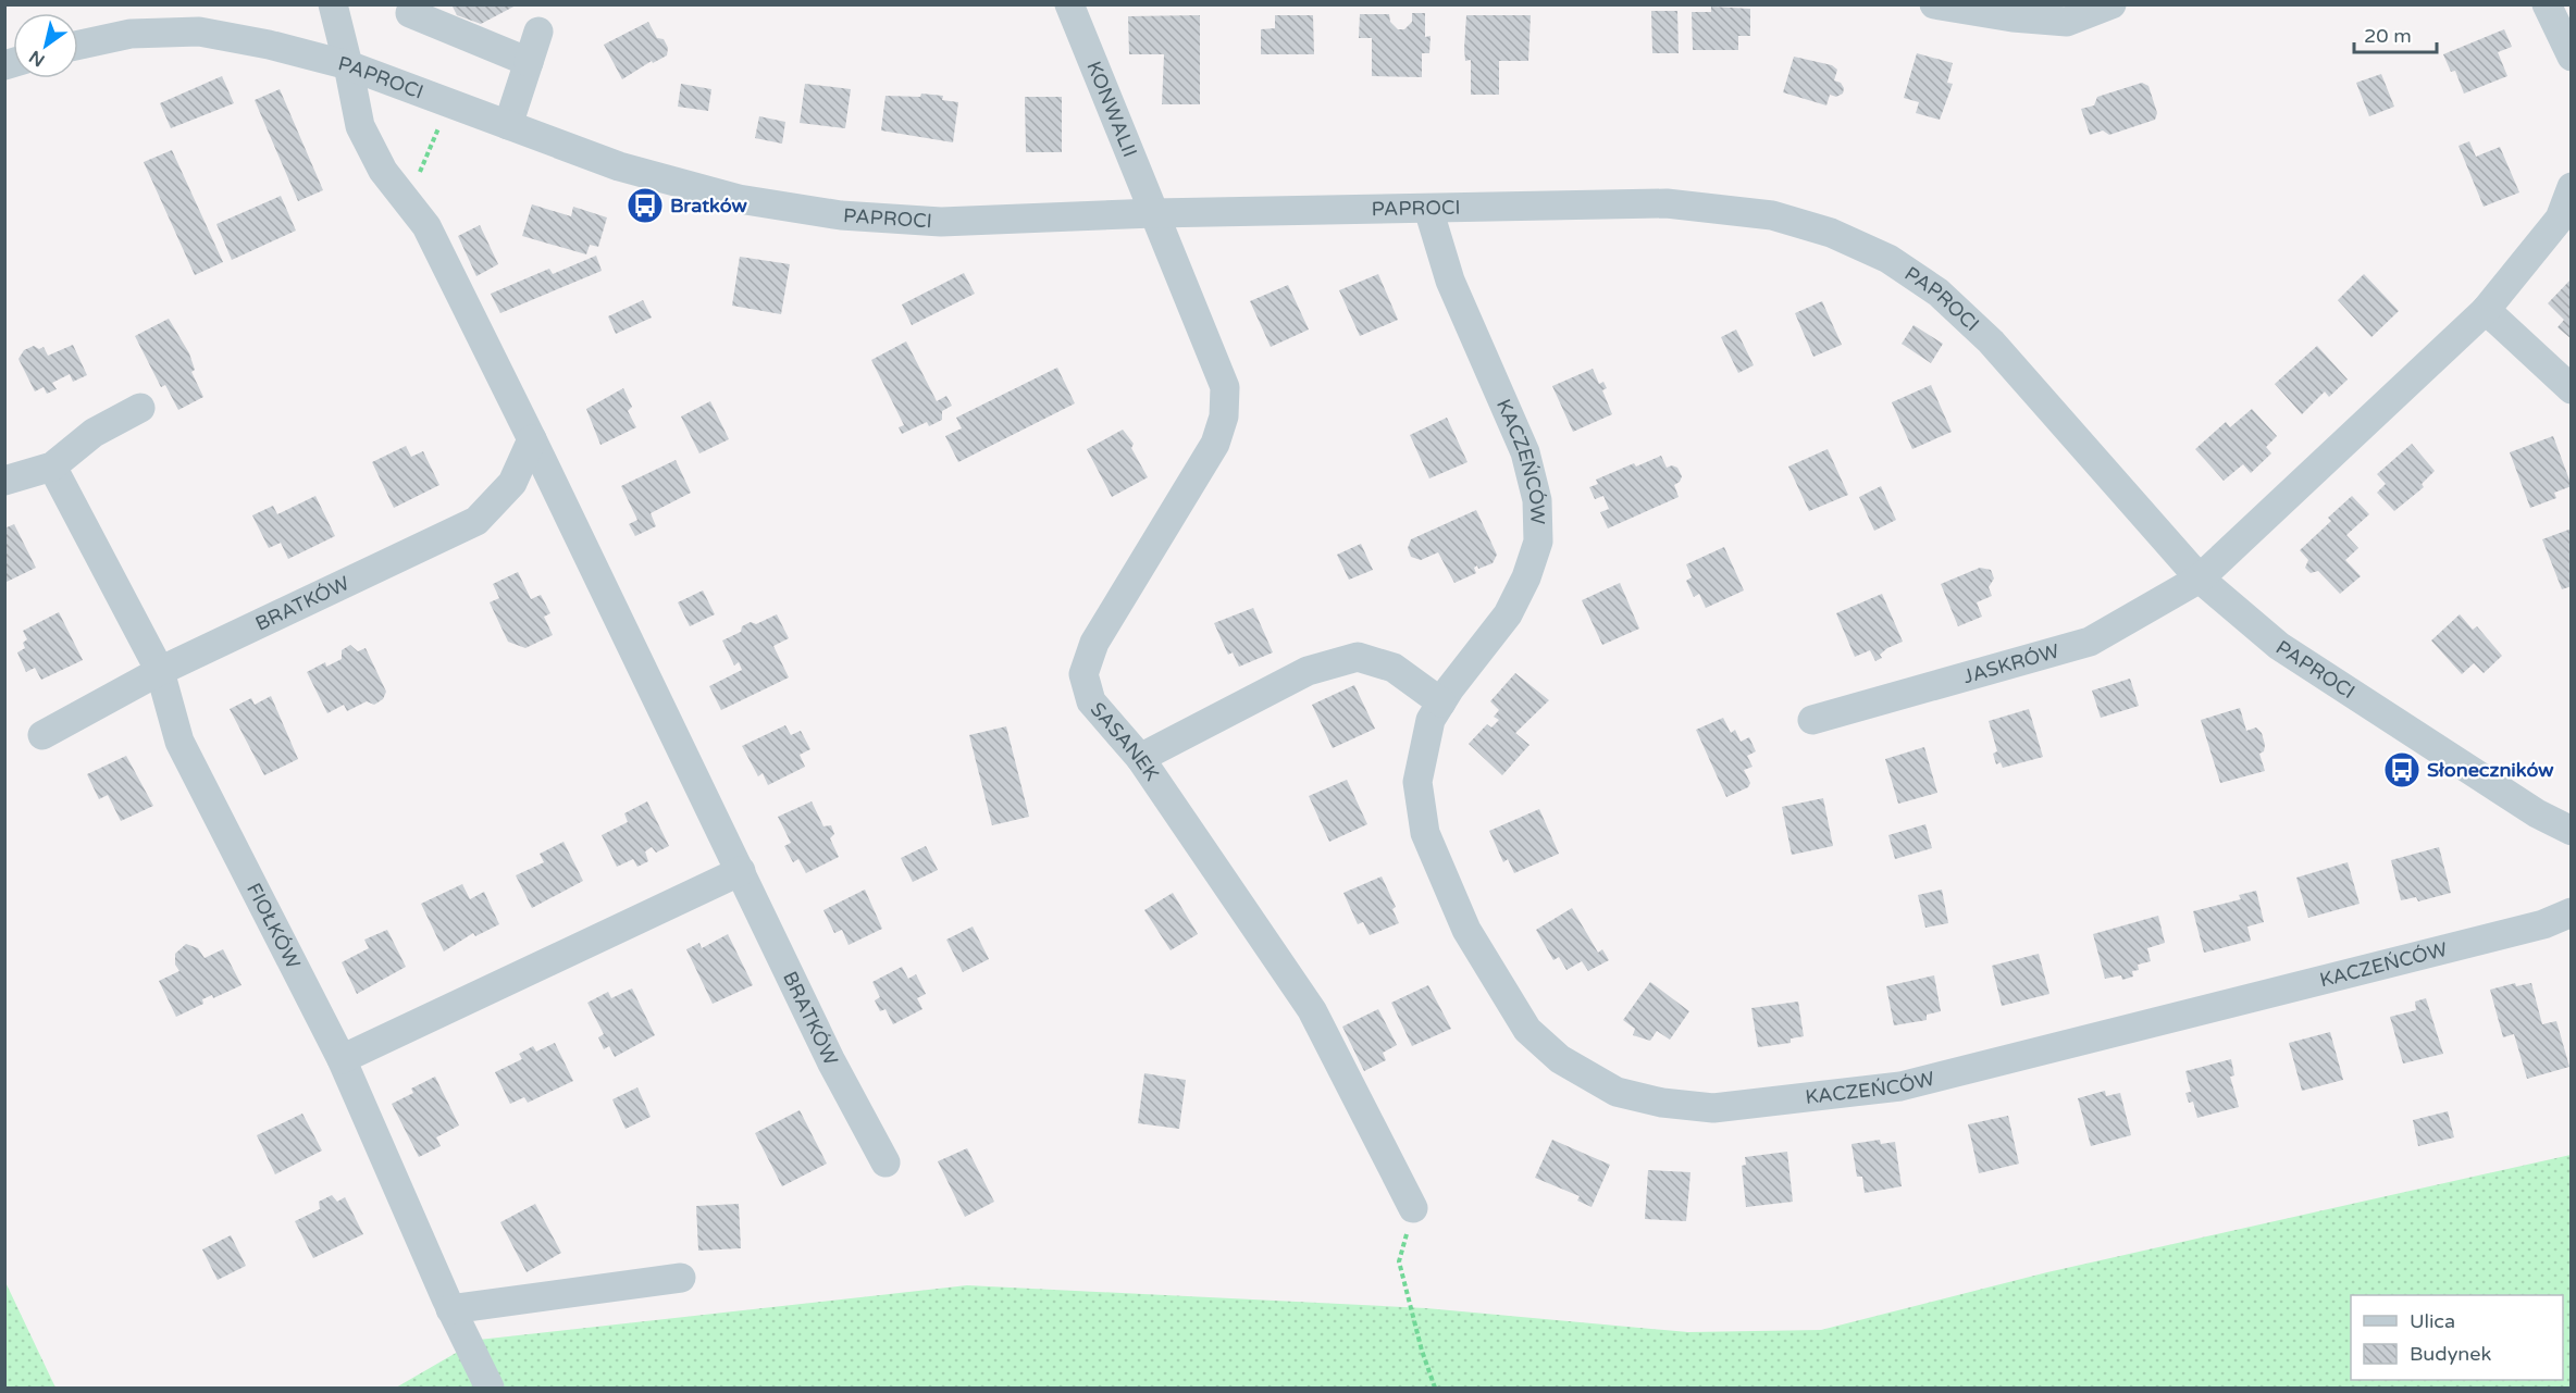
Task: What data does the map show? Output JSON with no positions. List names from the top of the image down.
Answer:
{
  "streets": {
    "street": [
      "PAPROCI",
      "KONWALII",
      "KACZEŃCÓW",
      "BRATKÓW",
      "JASKRÓW",
      "SASANEK",
      "FIOŁKÓW"
    ]
  },
  "crossings": [
    ["PAPROCI", "KONWALII"],
    ["PAPROCI", "KACZEŃCÓW"],
    ["PAPROCI", "BRATKÓW"],
    ["PAPROCI", "JASKRÓW"],
    ["PAPROCI", "SASANEK"],
    ["KONWALII", "SASANEK"],
    ["BRATKÓW", "FIOŁKÓW"]
  ],
  "places": {
    "bus stop": ["Bratków", "Słoneczników"]
  },
  "legend": ["Ulica", "Budynek"],
  "scale_bar": "20 m",
  "north": "bottom left"
}
